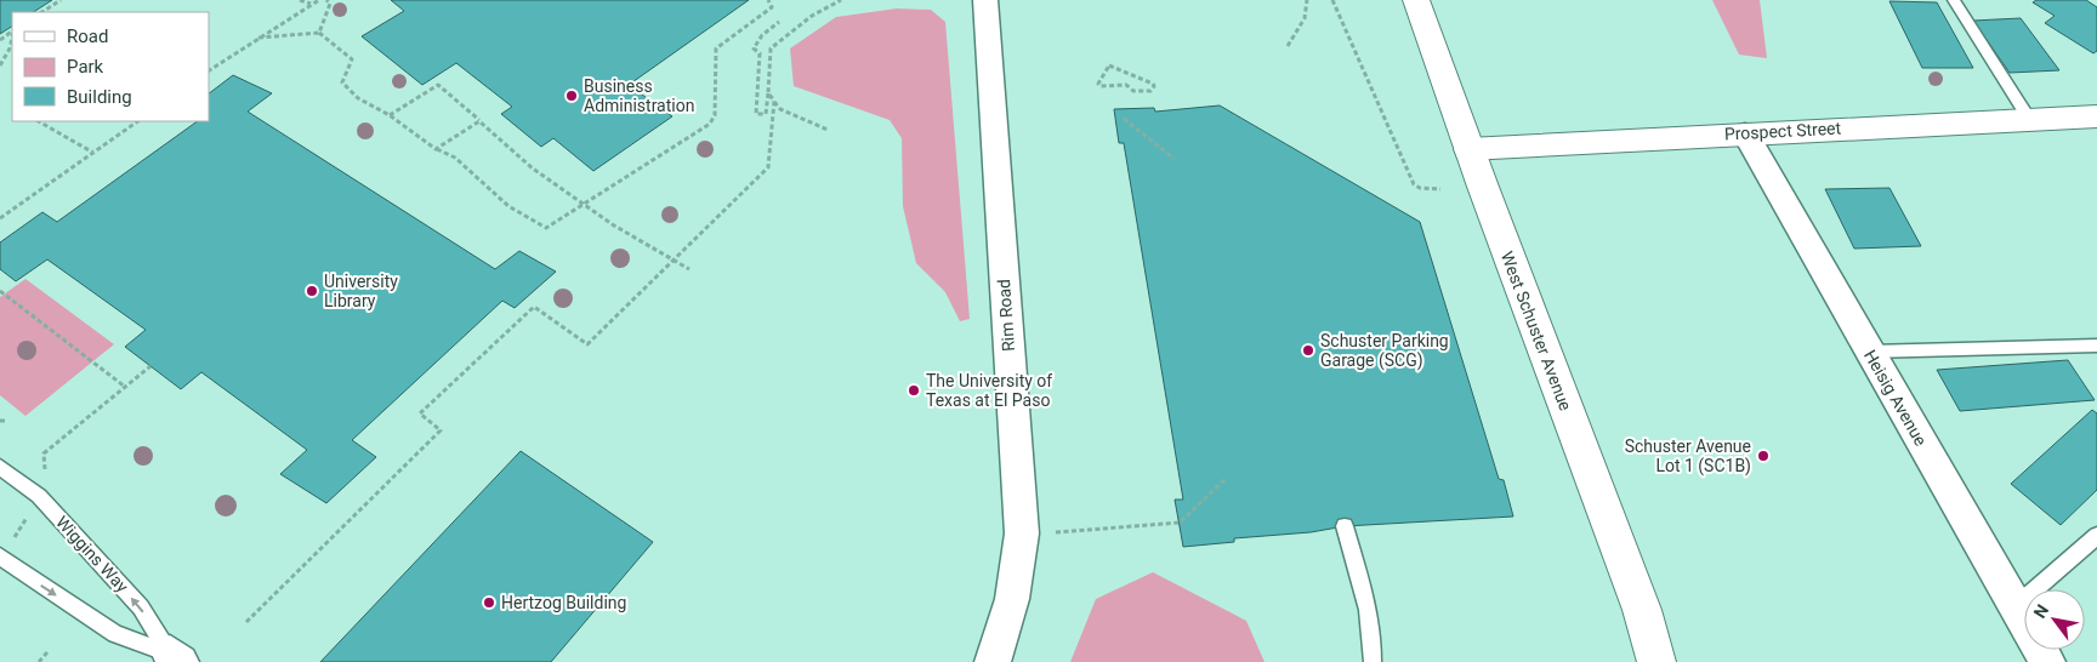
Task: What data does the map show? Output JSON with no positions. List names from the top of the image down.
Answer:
{
  "streets": {
    "main road": ["Prospect Street", "West Schuster Avenue"],
    "street": ["Rim Road", "Heisig Avenue"],
    "lane": ["Wiggins Way"]
  },
  "crossings": [
    ["Prospect Street", "West Schuster Avenue"],
    ["Prospect Street", "Heisig Avenue"]
  ],
  "places": [
    "Business Administration",
    "University Library",
    "Schuster Parking Garage (SCG)",
    "The University of Texas at El Paso",
    "Schuster Avenue Lot 1 (SC1B)",
    "Hertzog Building"
  ],
  "legend": ["Road", "Park", "Building"],
  "north": "top left"
}
